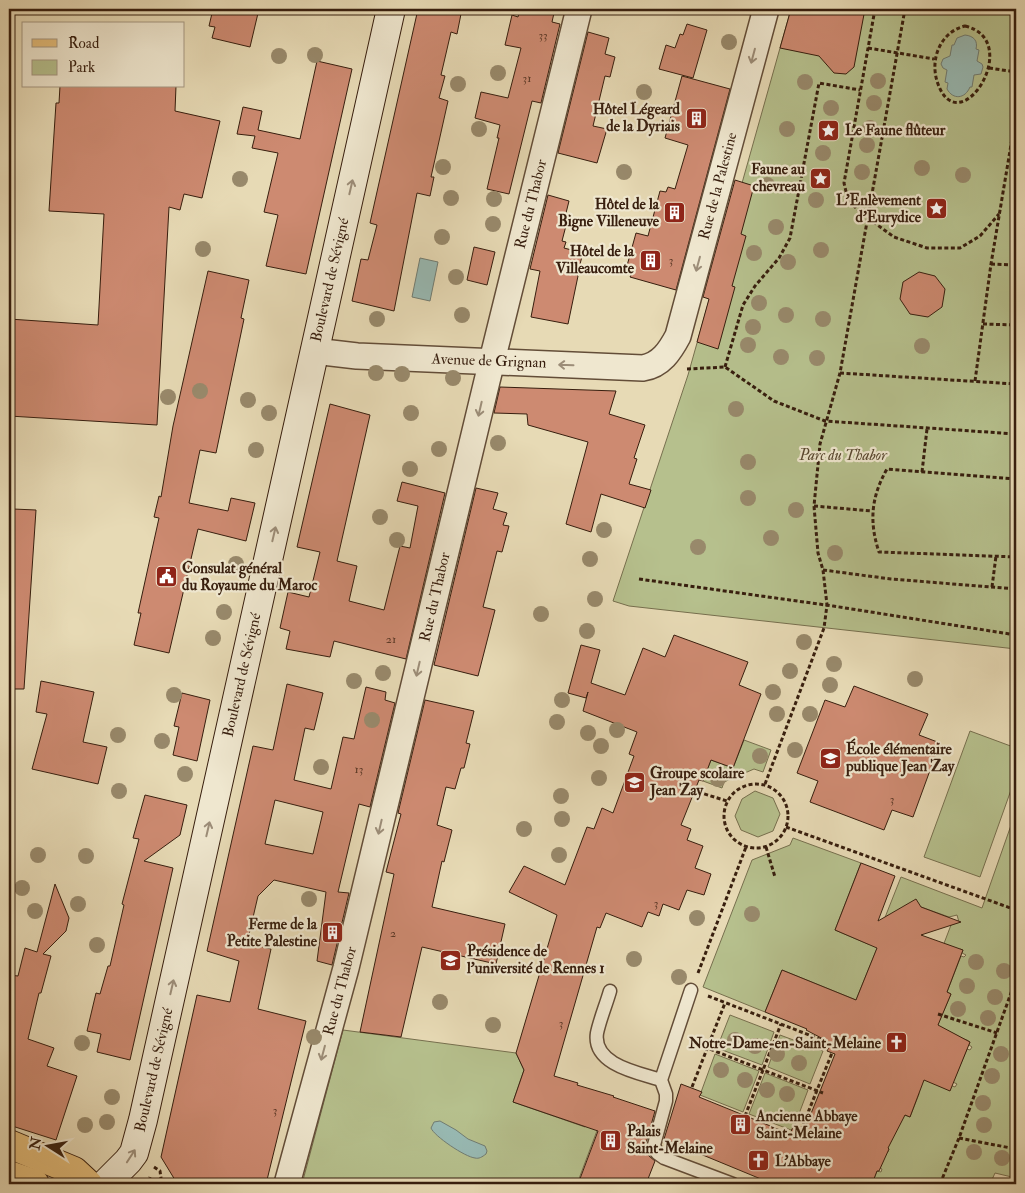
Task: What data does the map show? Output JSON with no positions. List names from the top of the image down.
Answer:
{
  "streets": {
    "street": [
      "Rue de la Palestine",
      "Rue du Thabor",
      "Boulevard de Sévigné",
      "Avenue de Grignan"
    ]
  },
  "crossings": [
    ["Rue de la Palestine", "Avenue de Grignan"],
    ["Rue du Thabor", "Avenue de Grignan"],
    ["Boulevard de Sévigné", "Avenue de Grignan"]
  ],
  "one_way": [
    "Rue de la Palestine",
    "Rue du Thabor",
    "Boulevard de Sévigné",
    "Avenue de Grignan"
  ],
  "parks": ["Parc du Thabor"],
  "places": {
    "building": [
      "Hôtel Légeard de la Dyriais",
      "Hôtel de la Bigne Villeneuve",
      "Hôtel de la Villeaucomte",
      "Ferme de la Petite Palestine",
      "Ancienne Abbaye Saint-Melaine",
      "Palais Saint-Melaine"
    ],
    "place": ["Le Faune flûteur", "Faune au chevreau", "L'Enlèvement d'Eurydice"],
    "public building": ["Consulat général du Royaume du Maroc"],
    "school or university": ["École élémentaire publique Jean Zay", "Groupe scolaire Jean Zay", "Présidence de l'université de Rennes 1"],
    "church": ["Notre-Dame-en-Saint-Melaine", "L’Abbaye"]
  },
  "house_numbers": [
    "33",
    "31",
    "3",
    "21",
    "13",
    "3",
    "3",
    "2",
    "3",
    "3"
  ],
  "legend": ["Road", "Park"],
  "north": "left"
}
